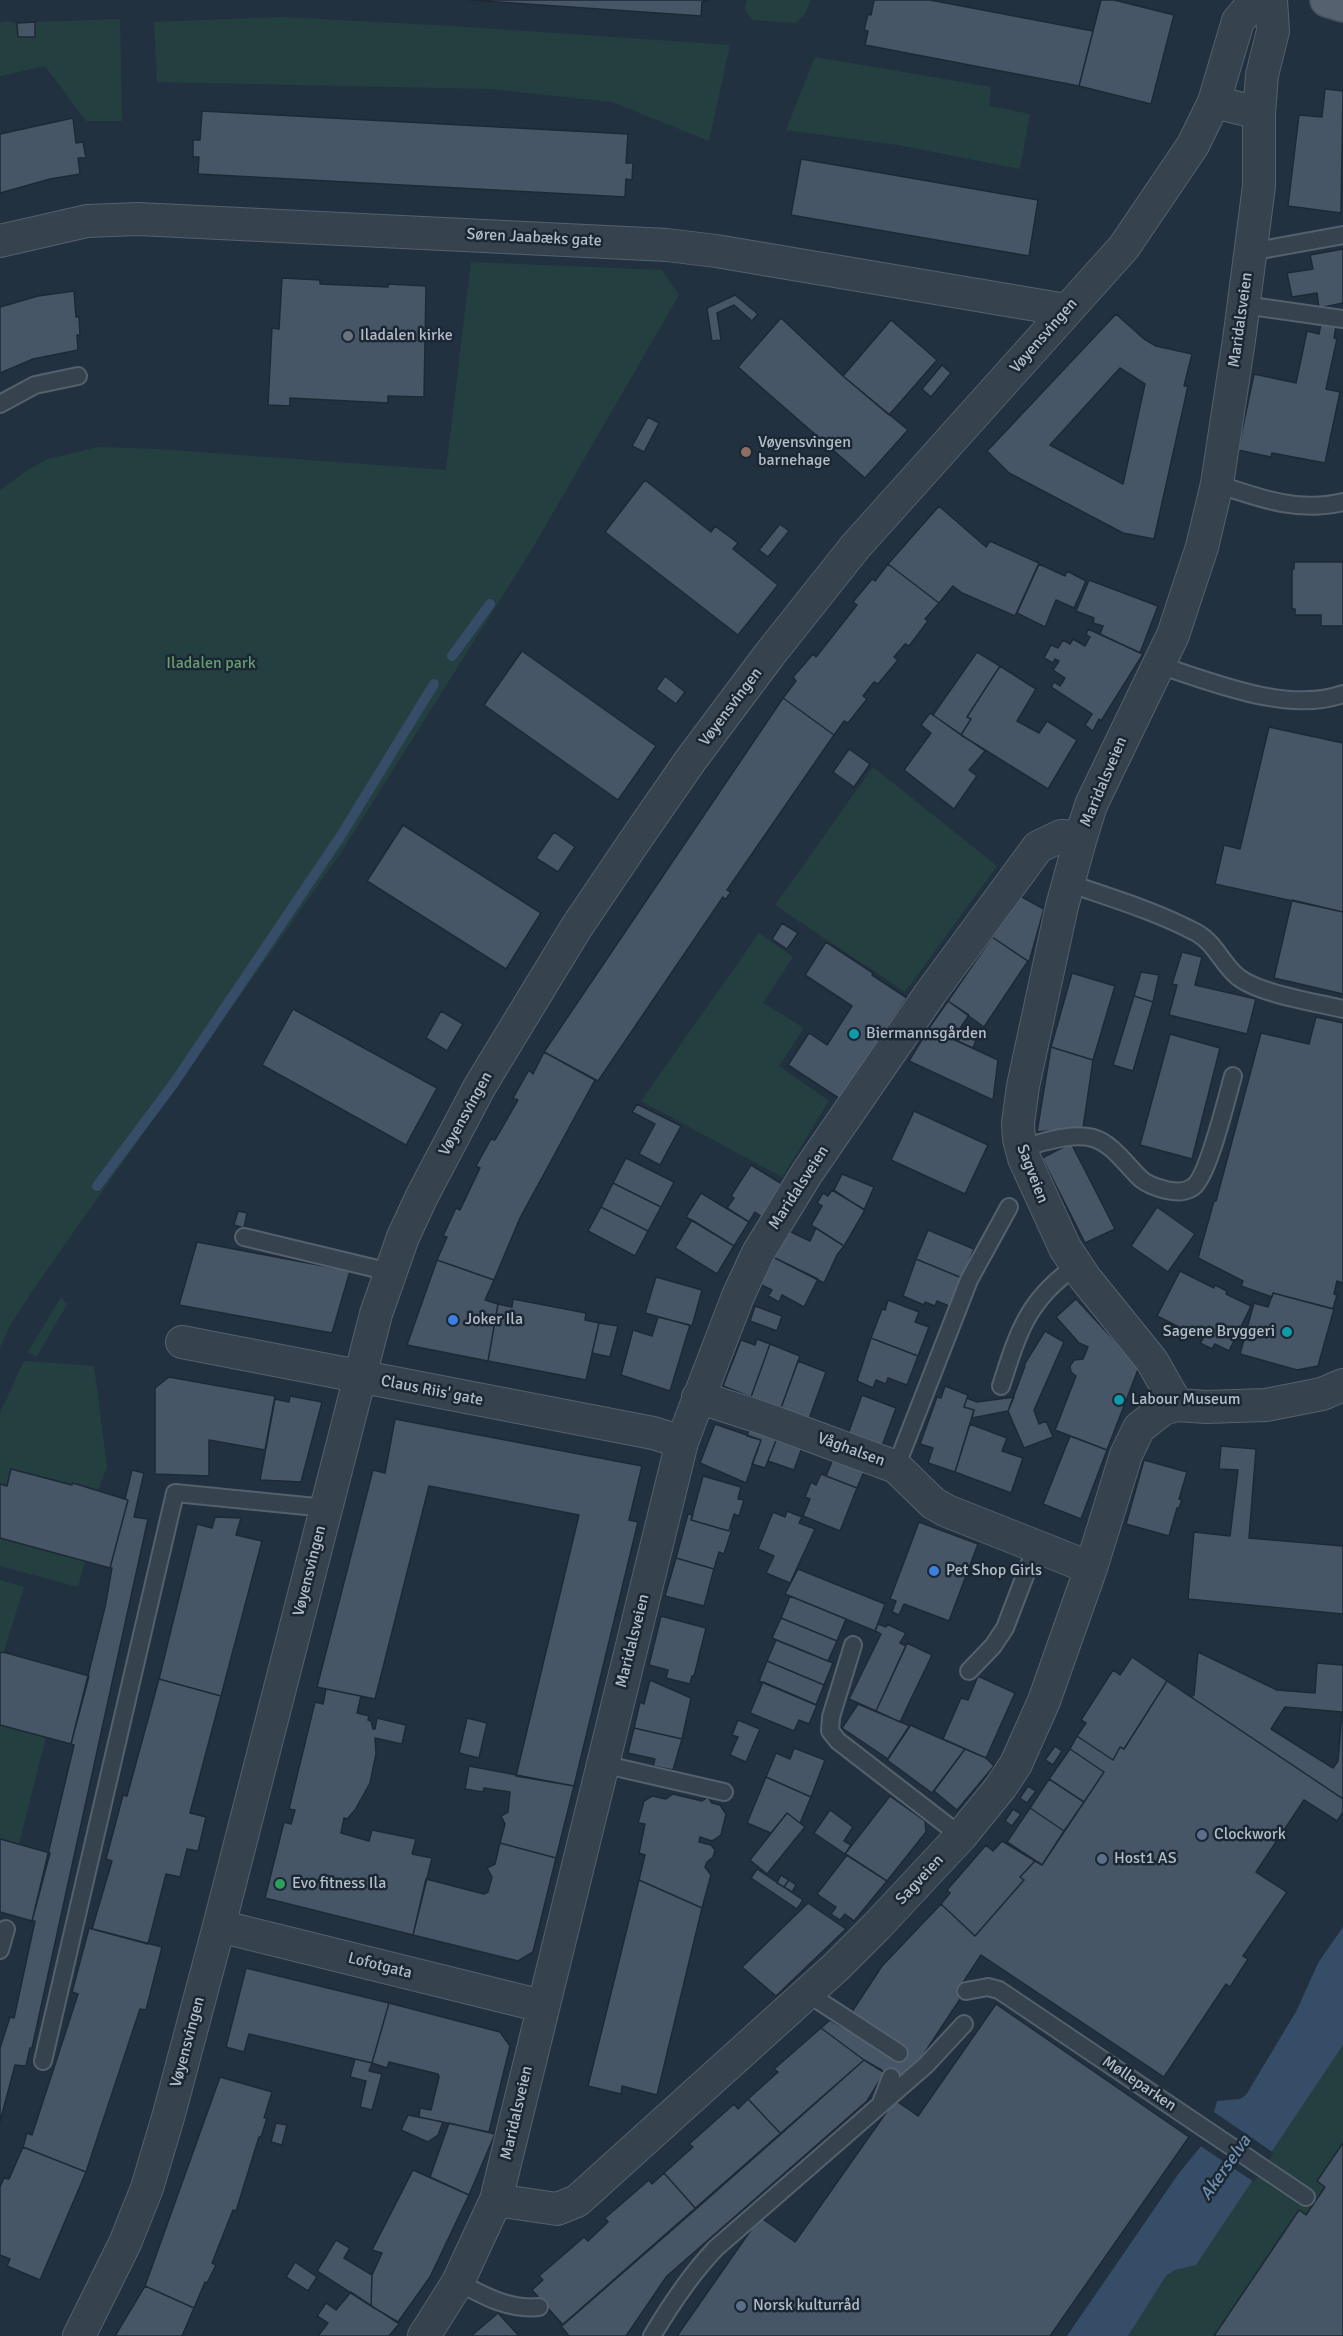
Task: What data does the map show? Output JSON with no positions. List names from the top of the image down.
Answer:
{
  "streets": {
    "street": [
      "Søren Jaabæks gate",
      "Maridalsveien",
      "Vøyensvingen",
      "Sagveien",
      "Claus Riis' gate",
      "Våghalsen",
      "Lofotgata"
    ],
    "lane": ["Mølleparken"]
  },
  "crossings": [
    ["Søren Jaabæks gate", "Vøyensvingen"],
    ["Maridalsveien", "Vøyensvingen"],
    ["Maridalsveien", "Sagveien"],
    ["Maridalsveien", "Claus Riis' gate"],
    ["Maridalsveien", "Våghalsen"],
    ["Maridalsveien", "Lofotgata"],
    ["Vøyensvingen", "Claus Riis' gate"],
    ["Vøyensvingen", "Lofotgata"],
    ["Sagveien", "Våghalsen"]
  ],
  "water": ["Akerselva"],
  "parks": ["Iladalen park"],
  "places": [
    "Iladalen kirke",
    "Vøyensvingen barnehage",
    "Biermannsgården",
    "Joker Ila",
    "Sagene Bryggeri",
    "Labour Museum",
    "Pet Shop Girls",
    "Clockwork",
    "Host1 AS",
    "Evo fitness Ila",
    "Norsk kulturråd"
  ]
}
